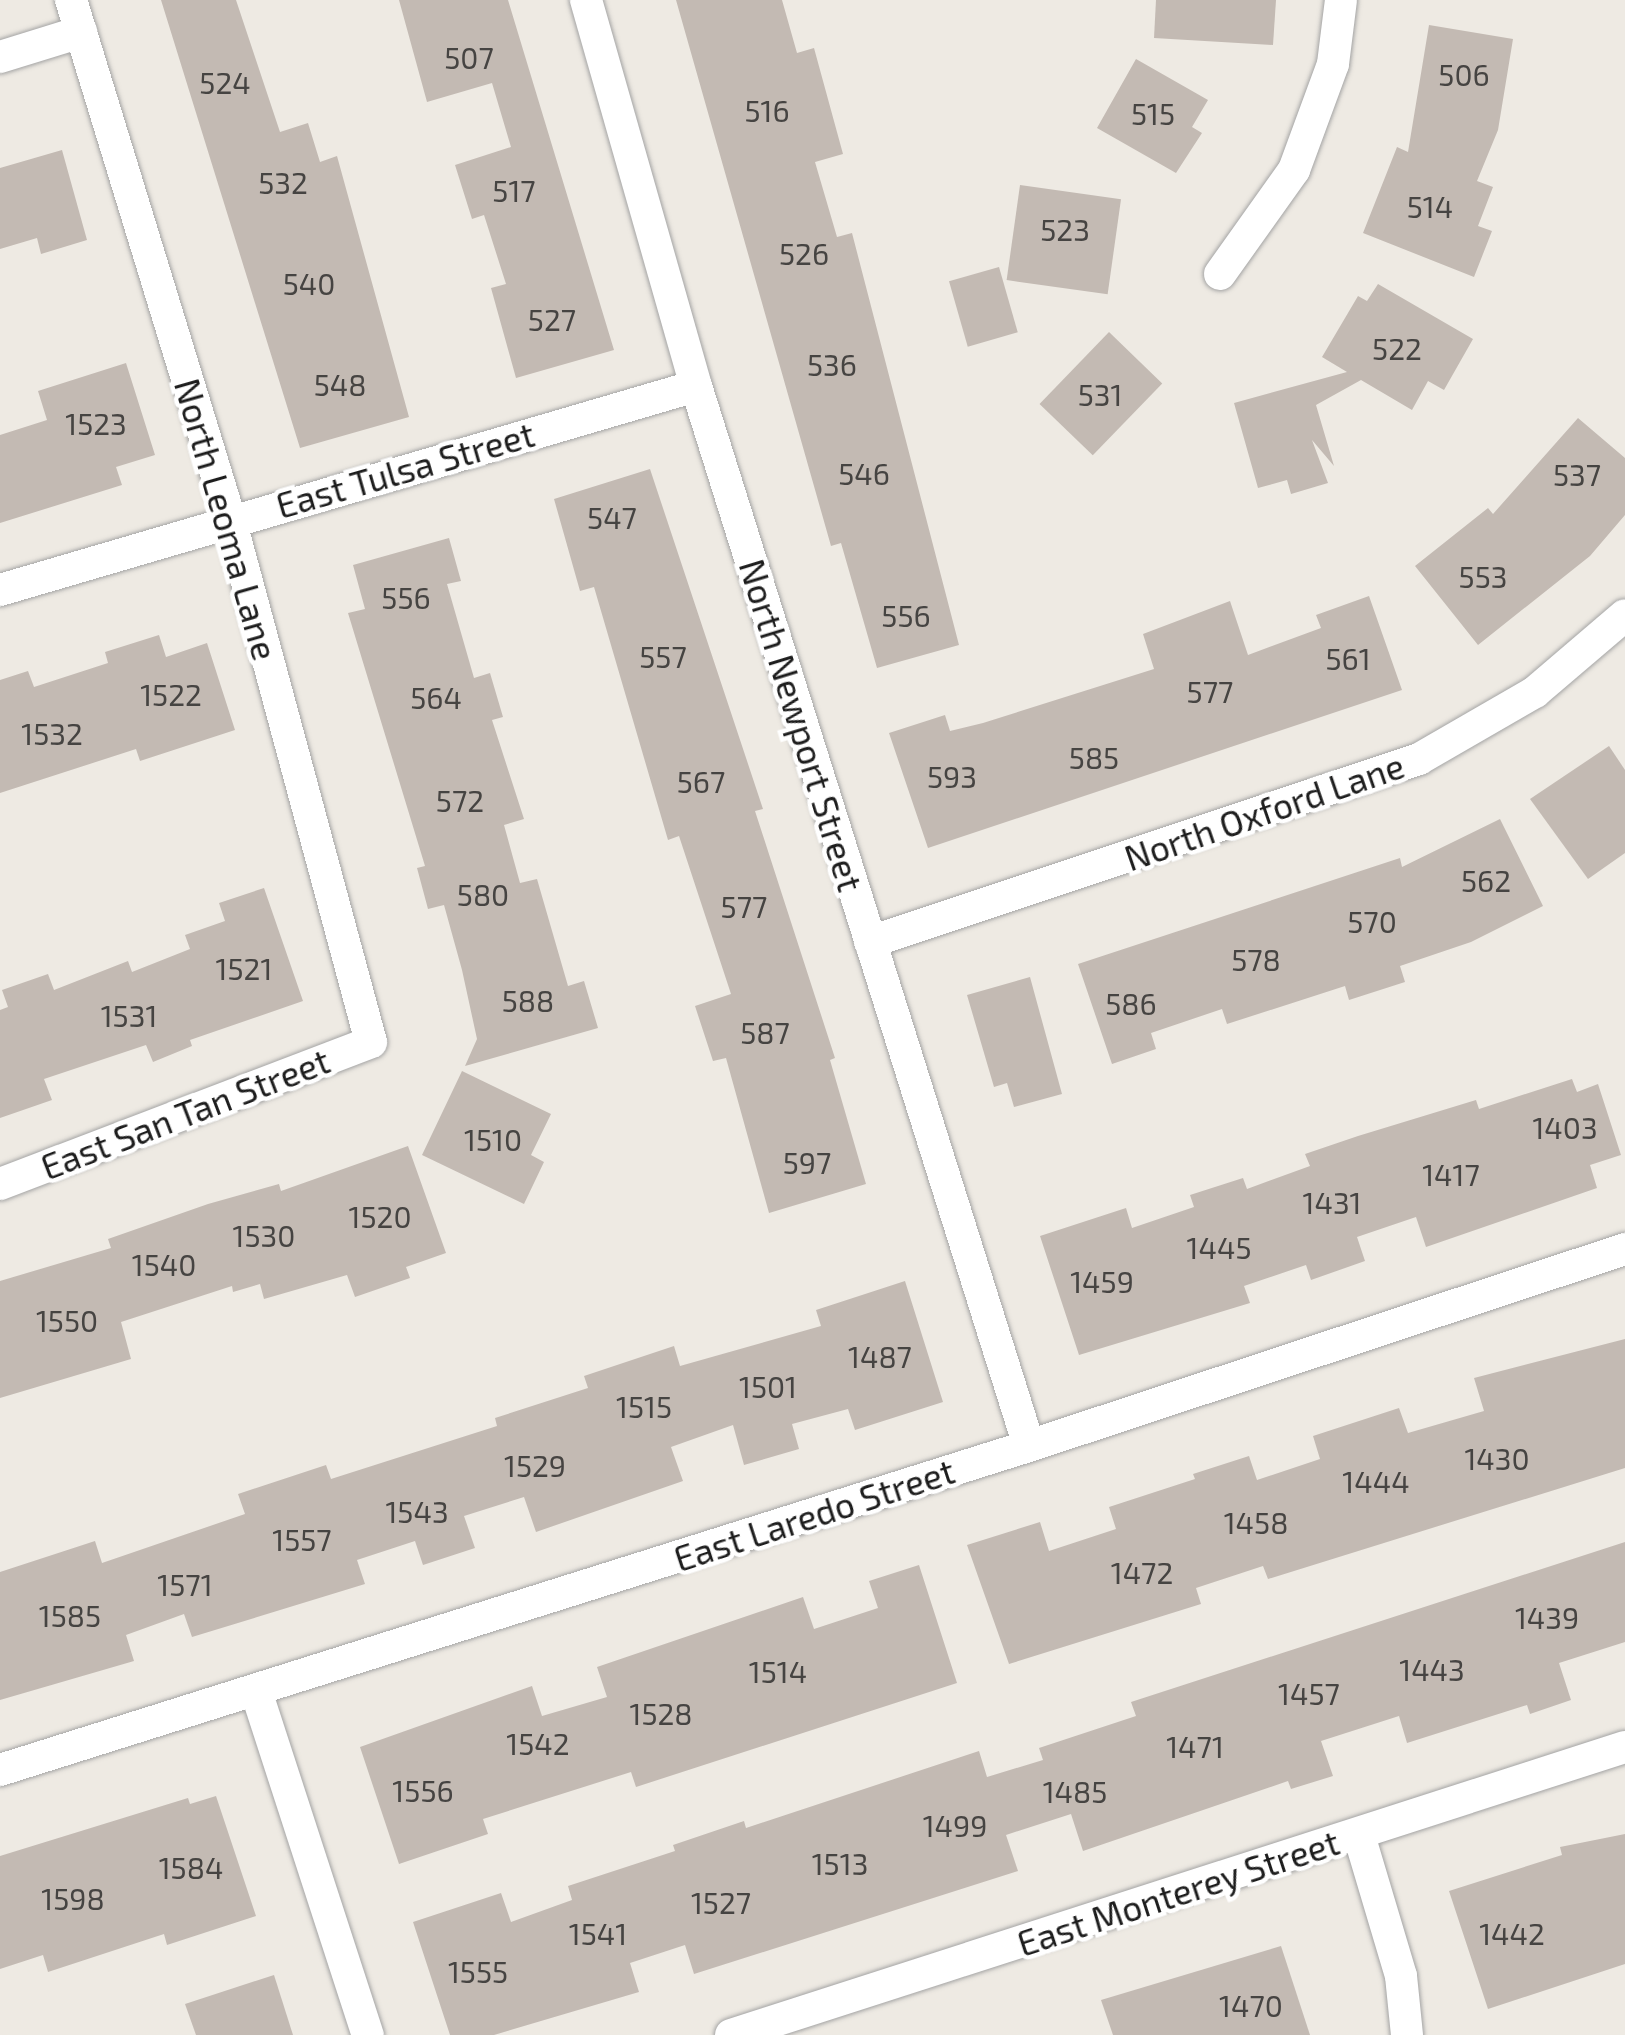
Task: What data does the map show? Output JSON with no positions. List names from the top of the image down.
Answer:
{
  "streets": {
    "street": [
      "East Tulsa Street",
      "North Leoma Lane",
      "North Newport Street",
      "North Oxford Lane",
      "East San Tan Street",
      "East Laredo Street",
      "East Monterey Street"
    ]
  },
  "crossings": [
    ["East Tulsa Street", "North Leoma Lane"],
    ["East Tulsa Street", "North Newport Street"],
    ["North Leoma Lane", "East San Tan Street"],
    ["North Newport Street", "North Oxford Lane"],
    ["North Newport Street", "East Laredo Street"]
  ],
  "house_numbers": [
    "507",
    "506",
    "524",
    "516",
    "515",
    "532",
    "517",
    "514",
    "523",
    "526",
    "540",
    "527",
    "522",
    "536",
    "548",
    "531",
    "1523",
    "546",
    "537",
    "547",
    "553",
    "556",
    "556",
    "557",
    "561",
    "577",
    "1522",
    "564",
    "1532",
    "585",
    "593",
    "567",
    "572",
    "562",
    "580",
    "577",
    "570",
    "578",
    "1521",
    "588",
    "586",
    "1531",
    "587",
    "1403",
    "1510",
    "597",
    "1417",
    "1431",
    "1520",
    "1530",
    "1445",
    "1540",
    "1459",
    "1550",
    "1487",
    "1501",
    "1515",
    "1430",
    "1529",
    "1444",
    "1543",
    "1458",
    "1557",
    "1472",
    "1571",
    "1585",
    "1439",
    "1443",
    "1514",
    "1457",
    "1528",
    "1542",
    "1471",
    "1556",
    "1485",
    "1499",
    "1513",
    "1584",
    "1598",
    "1527",
    "1541",
    "1442",
    "1555",
    "1470"
  ]
}
